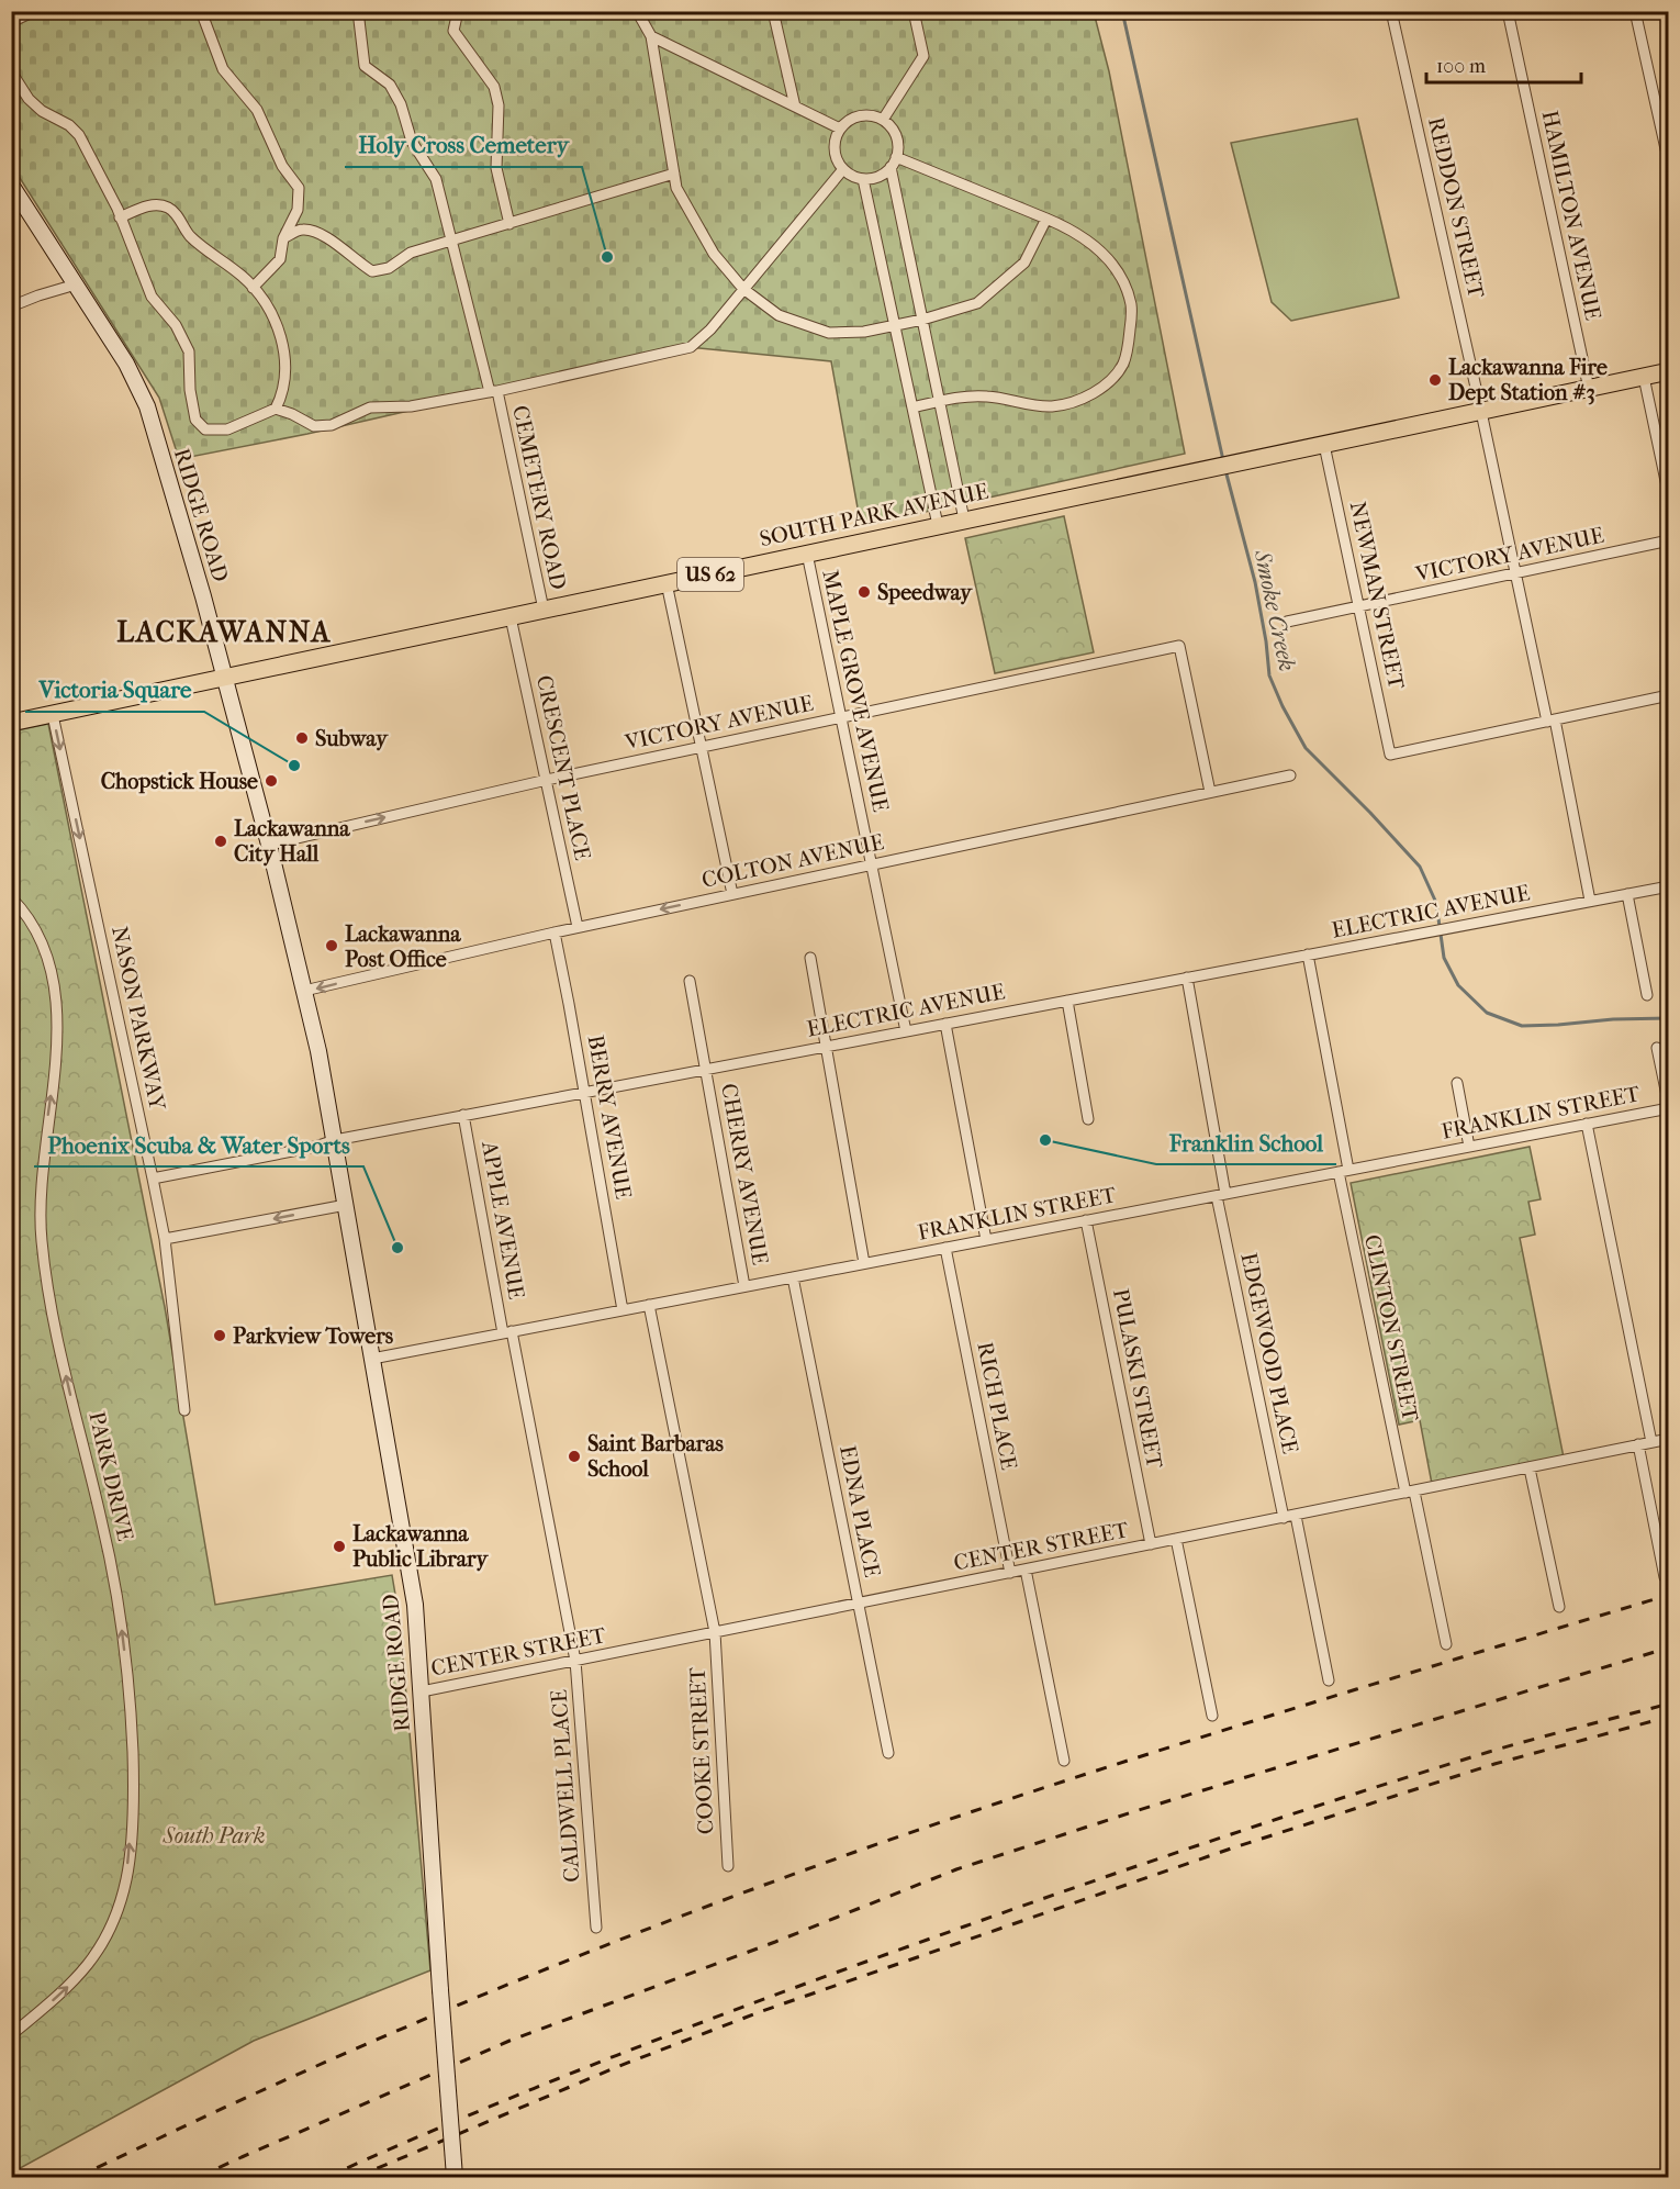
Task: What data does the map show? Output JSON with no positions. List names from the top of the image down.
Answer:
{
  "streets": {
    "main road": ["RIDGE ROAD", "SOUTH PARK AVENUE", "US 62"],
    "street": [
      "REDDON STREET",
      "HAMILTON AVENUE",
      "CEMETERY ROAD",
      "VICTORY AVENUE",
      "NEWMAN STREET",
      "MAPLE GROVE AVENUE",
      "CRESCENT PLACE",
      "COLTON AVENUE",
      "ELECTRIC AVENUE",
      "NASON PARKWAY",
      "FRANKLIN STREET",
      "BERRY AVENUE",
      "CHERRY AVENUE",
      "APPLE AVENUE",
      "CLINTON STREET",
      "EDGEWOOD PLACE",
      "PULASKI STREET",
      "RICH PLACE",
      "PARK DRIVE",
      "EDNA PLACE",
      "CENTER STREET",
      "COOKE STREET",
      "CALDWELL PLACE"
    ]
  },
  "crossings": [
    ["REDDON STREET", "SOUTH PARK AVENUE"],
    ["REDDON STREET", "VICTORY AVENUE"],
    ["REDDON STREET", "NEWMAN STREET"],
    ["REDDON STREET", "ELECTRIC AVENUE"],
    ["HAMILTON AVENUE", "SOUTH PARK AVENUE"],
    ["CEMETERY ROAD", "SOUTH PARK AVENUE"],
    ["RIDGE ROAD", "SOUTH PARK AVENUE"],
    ["RIDGE ROAD", "VICTORY AVENUE"],
    ["RIDGE ROAD", "COLTON AVENUE"],
    ["RIDGE ROAD", "ELECTRIC AVENUE"],
    ["RIDGE ROAD", "FRANKLIN STREET"],
    ["RIDGE ROAD", "CENTER STREET"],
    ["SOUTH PARK AVENUE", "NEWMAN STREET"],
    ["SOUTH PARK AVENUE", "MAPLE GROVE AVENUE"],
    ["SOUTH PARK AVENUE", "CRESCENT PLACE"],
    ["SOUTH PARK AVENUE", "NASON PARKWAY"],
    ["VICTORY AVENUE", "NEWMAN STREET"],
    ["VICTORY AVENUE", "MAPLE GROVE AVENUE"],
    ["VICTORY AVENUE", "CRESCENT PLACE"],
    ["VICTORY AVENUE", "COLTON AVENUE"],
    ["MAPLE GROVE AVENUE", "COLTON AVENUE"],
    ["MAPLE GROVE AVENUE", "ELECTRIC AVENUE"],
    ["CRESCENT PLACE", "COLTON AVENUE"],
    ["COLTON AVENUE", "BERRY AVENUE"],
    ["ELECTRIC AVENUE", "NASON PARKWAY"],
    ["ELECTRIC AVENUE", "BERRY AVENUE"],
    ["ELECTRIC AVENUE", "CHERRY AVENUE"],
    ["ELECTRIC AVENUE", "APPLE AVENUE"],
    ["ELECTRIC AVENUE", "CLINTON STREET"],
    ["ELECTRIC AVENUE", "EDGEWOOD PLACE"],
    ["FRANKLIN STREET", "BERRY AVENUE"],
    ["FRANKLIN STREET", "CHERRY AVENUE"],
    ["FRANKLIN STREET", "APPLE AVENUE"],
    ["FRANKLIN STREET", "CLINTON STREET"],
    ["FRANKLIN STREET", "EDGEWOOD PLACE"],
    ["FRANKLIN STREET", "PULASKI STREET"],
    ["FRANKLIN STREET", "RICH PLACE"],
    ["FRANKLIN STREET", "EDNA PLACE"],
    ["FRANKLIN STREET", "COOKE STREET"],
    ["FRANKLIN STREET", "CALDWELL PLACE"],
    ["APPLE AVENUE", "CALDWELL PLACE"],
    ["CLINTON STREET", "CENTER STREET"],
    ["EDGEWOOD PLACE", "CENTER STREET"],
    ["PULASKI STREET", "CENTER STREET"],
    ["RICH PLACE", "CENTER STREET"],
    ["EDNA PLACE", "CENTER STREET"],
    ["CENTER STREET", "COOKE STREET"],
    ["CENTER STREET", "CALDWELL PLACE"]
  ],
  "one_way": ["COLTON AVENUE", "NASON PARKWAY", "PARK DRIVE"],
  "districts": ["LACKAWANNA"],
  "water": ["Smoke Creek"],
  "parks": ["South Park"],
  "places": [
    "Holy Cross Cemetery",
    "Lackawanna Fire Dept Station #3",
    "Speedway",
    "Subway",
    "Victoria Square",
    "Chopstick House",
    "Lackawanna City Hall",
    "Lackawanna Post Office",
    "Franklin School",
    "Phoenix Scuba & Water Sports",
    "Parkview Towers",
    "Saint Barbaras School",
    "Lackawanna Public Library"
  ],
  "scale_bar": "100 m"
}
